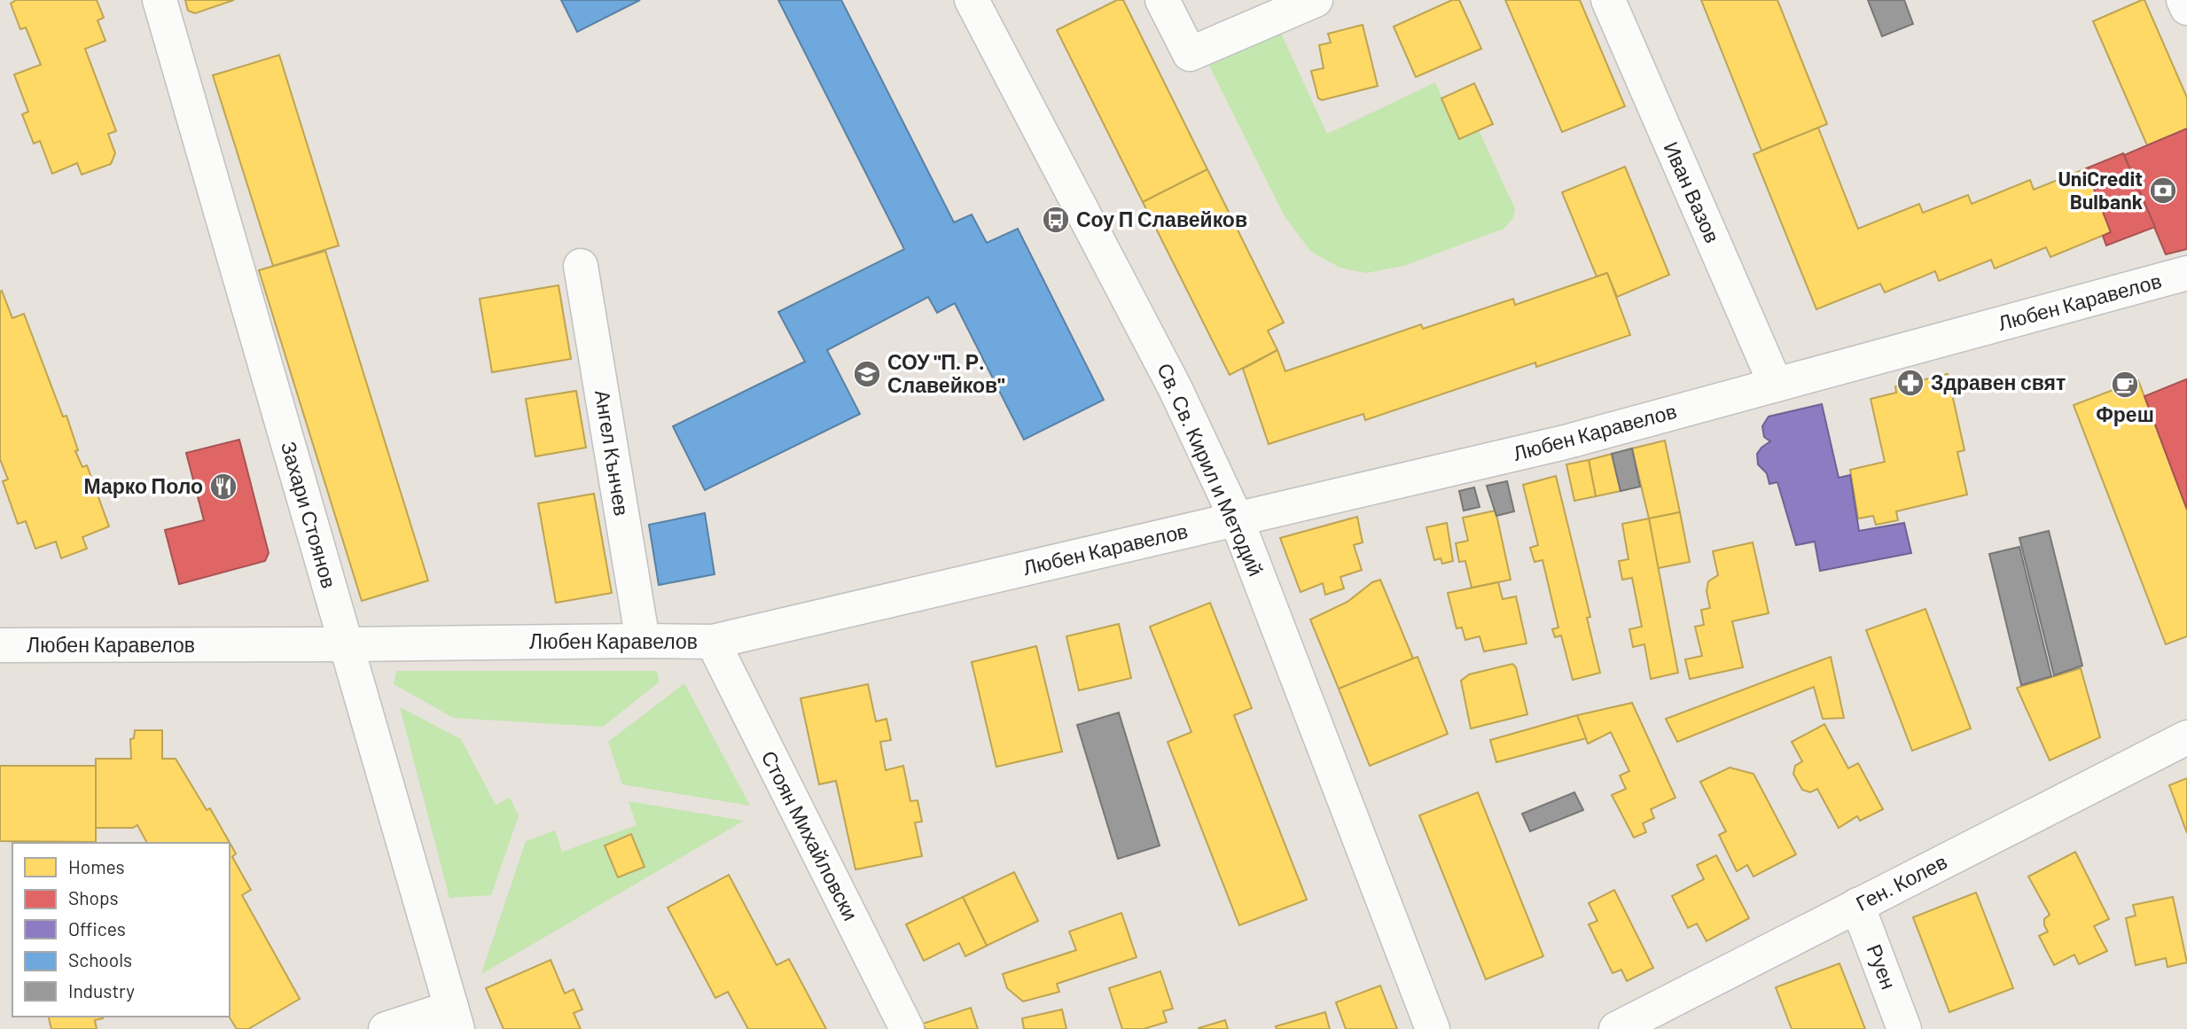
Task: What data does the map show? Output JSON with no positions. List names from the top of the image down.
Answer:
{
  "streets": {
    "street": [
      "Иван Вазов",
      "Любен Каравелов",
      "Ангел Кънчев",
      "Св. Св. Кирил и Методий",
      "Захари Стоянов",
      "Стоян Михайловски",
      "Ген. Колев",
      "Руен"
    ]
  },
  "crossings": [
    ["Иван Вазов", "Любен Каравелов"],
    ["Любен Каравелов", "Ангел Кънчев"],
    ["Любен Каравелов", "Св. Св. Кирил и Методий"],
    ["Любен Каравелов", "Захари Стоянов"],
    ["Любен Каравелов", "Стоян Михайловски"],
    ["Ген. Колев", "Руен"]
  ],
  "places": {
    "bank": ["UniCredit Bulbank"],
    "bus stop": ["Соу П Славейков"],
    "school or university": ["СОУ \"П. Р. Славейков\""],
    "pharmacy": ["Здравен свят"],
    "cafe": ["Фреш"],
    "restaurant": ["Марко Поло"]
  },
  "legend": [
    "Homes",
    "Shops",
    "Offices",
    "Schools",
    "Industry"
  ]
}
